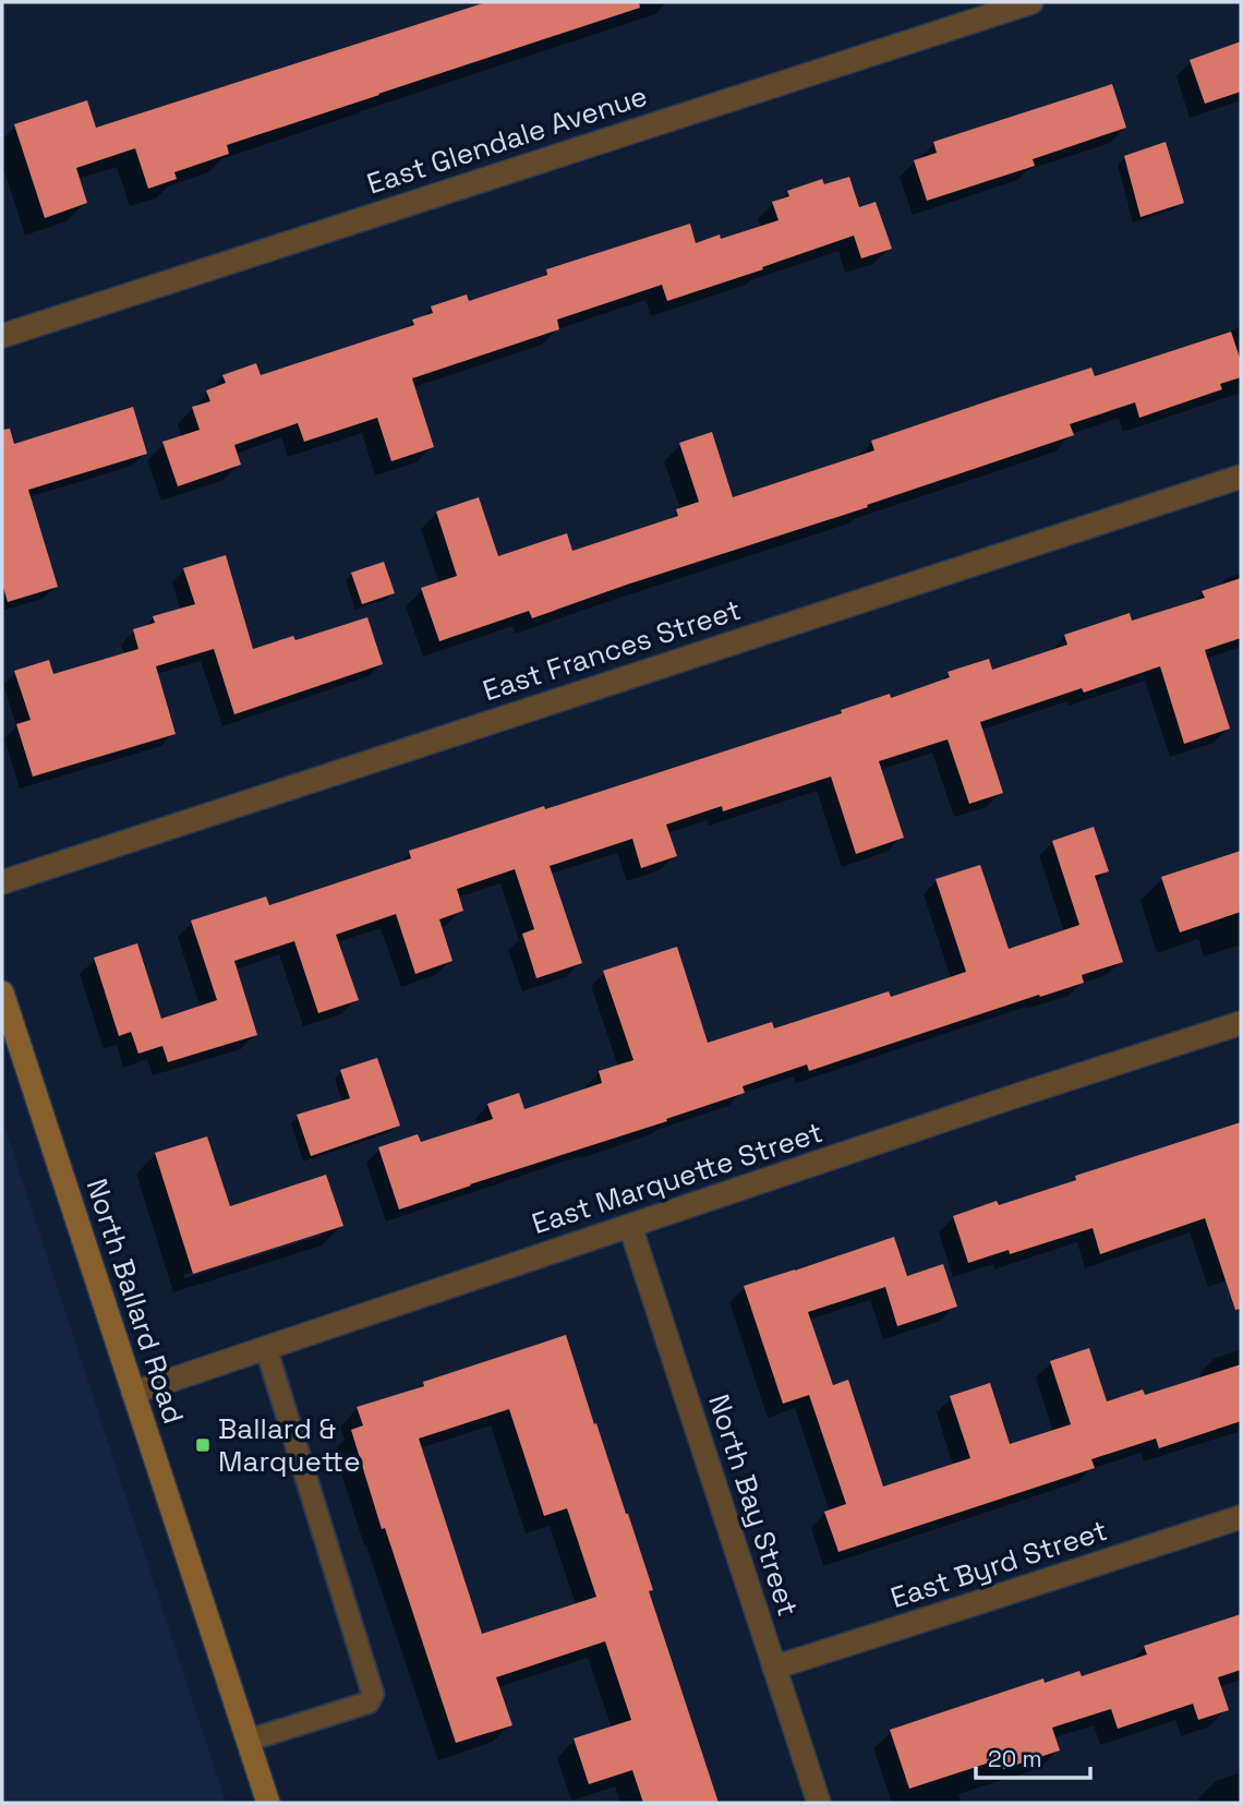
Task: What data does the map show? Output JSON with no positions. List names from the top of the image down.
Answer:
{
  "streets": {
    "main road": ["North Ballard Road"],
    "street": [
      "East Glendale Avenue",
      "East Frances Street",
      "East Marquette Street",
      "North Bay Street",
      "East Byrd Street"
    ]
  },
  "crossings": [
    ["East Marquette Street", "North Ballard Road"],
    ["East Marquette Street", "North Bay Street"],
    ["North Bay Street", "East Byrd Street"]
  ],
  "places": {
    "transit": ["Ballard & Marquette"]
  },
  "scale_bar": "20 m"
}
